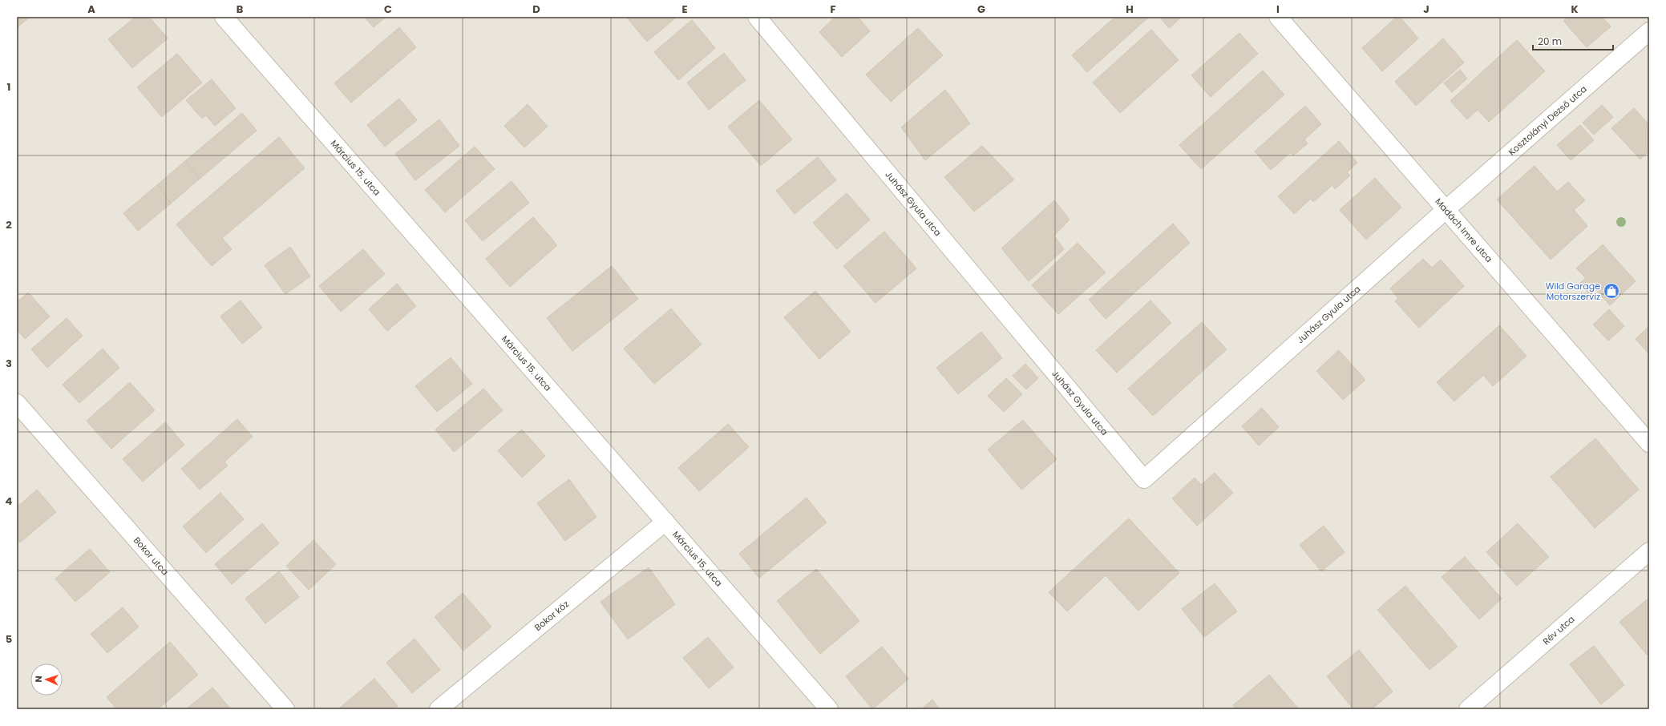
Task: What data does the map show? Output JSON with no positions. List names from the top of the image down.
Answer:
{
  "streets": {
    "street": [
      "Kosztolányi Dezső utca",
      "Március 15. utca",
      "Juhász Gyula utca",
      "Madách Imre utca",
      "Bokor utca",
      "Bokor köz",
      "Rév utca"
    ]
  },
  "crossings": [
    ["Kosztolányi Dezső utca", "Juhász Gyula utca"],
    ["Kosztolányi Dezső utca", "Madách Imre utca"],
    ["Március 15. utca", "Bokor köz"],
    ["Juhász Gyula utca", "Madách Imre utca"]
  ],
  "places": {
    "shop": ["Wild Garage Motorszerviz"]
  },
  "scale_bar": "20 m",
  "north": "left",
  "grid": {
    "columns": [
      "A",
      "B",
      "C",
      "D",
      "E",
      "F",
      "G",
      "H",
      "I",
      "J",
      "K"
    ],
    "rows": [
      "1",
      "2",
      "3",
      "4",
      "5"
    ]
  }
}
